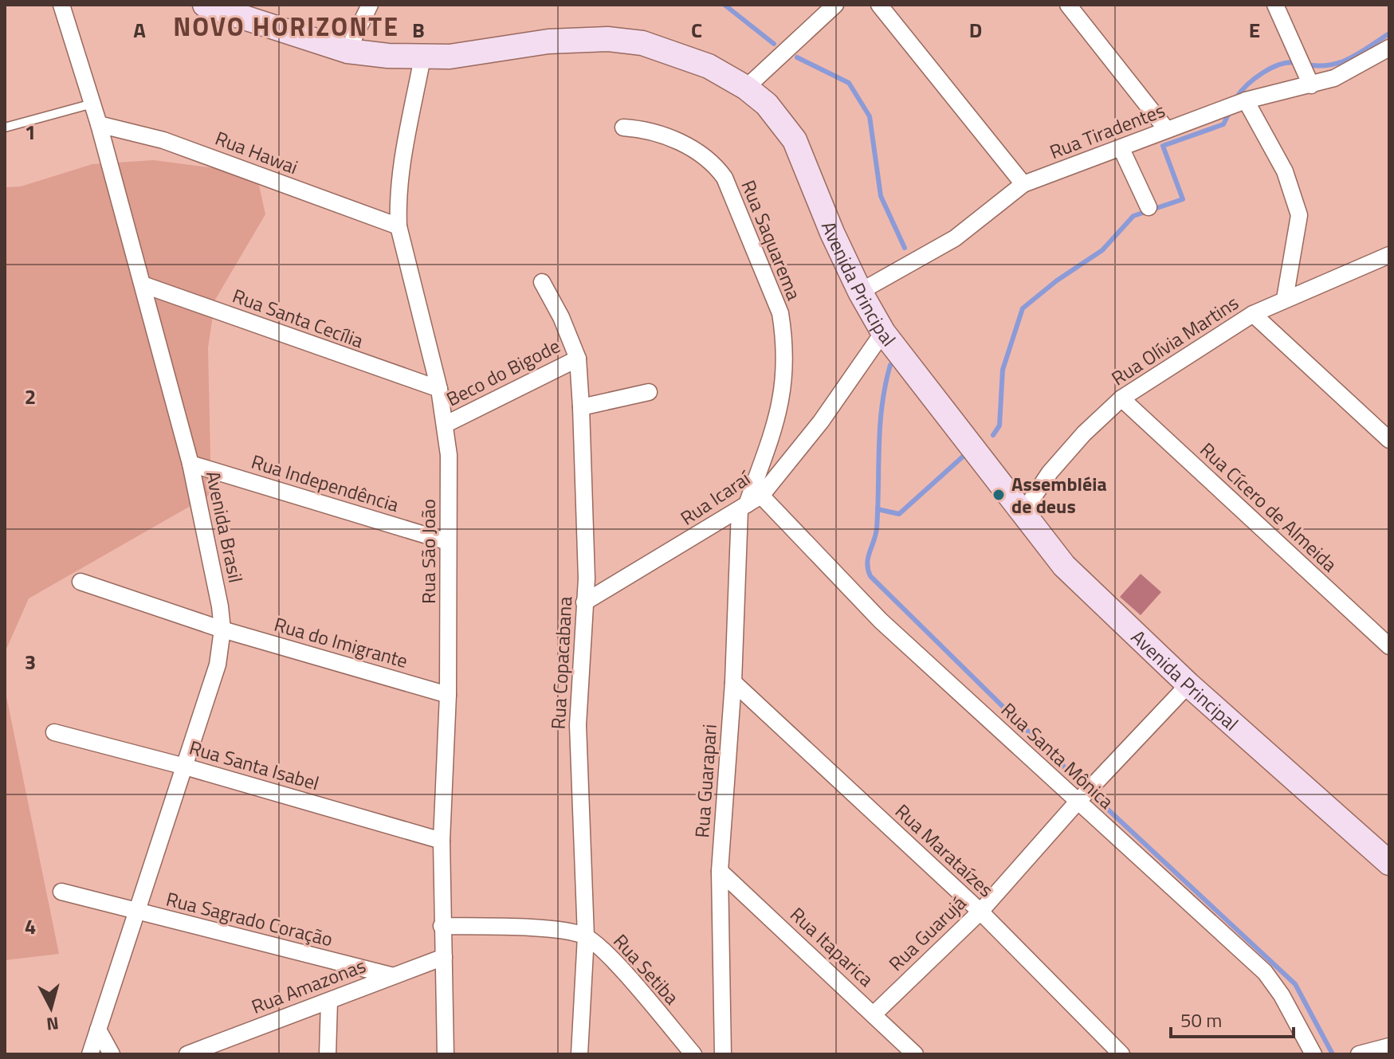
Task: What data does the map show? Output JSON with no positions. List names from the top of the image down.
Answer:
{
  "streets": {
    "street": [
      "Rua Tiradentes",
      "Rua Hawai",
      "Rua Saquarema",
      "Avenida Principal",
      "Rua Santa Cecília",
      "Rua Olívia Martins",
      "Beco do Bigode",
      "Rua Independência",
      "Rua Icaraí",
      "Rua Cícero de Almeida",
      "Avenida Brasil",
      "Rua São João",
      "Rua do Imigrante",
      "Rua Copacabana",
      "Rua Santa Mônica",
      "Rua Santa Isabel",
      "Rua Guarapari",
      "Rua Marataízes",
      "Rua Sagrado Coração",
      "Rua Guarujá",
      "Rua Itaparica",
      "Rua Setiba",
      "Rua Amazonas"
    ]
  },
  "crossings": [
    ["Rua Tiradentes", "Avenida Principal"],
    ["Rua Hawai", "Avenida Brasil"],
    ["Rua Hawai", "Rua São João"],
    ["Rua Saquarema", "Rua Icaraí"],
    ["Rua Saquarema", "Rua Guarapari"],
    ["Avenida Principal", "Rua Olívia Martins"],
    ["Avenida Principal", "Rua Icaraí"],
    ["Avenida Principal", "Rua São João"],
    ["Avenida Principal", "Rua Guarujá"],
    ["Rua Santa Cecília", "Avenida Brasil"],
    ["Rua Santa Cecília", "Rua São João"],
    ["Rua Olívia Martins", "Rua Cícero de Almeida"],
    ["Beco do Bigode", "Rua São João"],
    ["Beco do Bigode", "Rua Copacabana"],
    ["Rua Independência", "Avenida Brasil"],
    ["Rua Independência", "Rua São João"],
    ["Rua Icaraí", "Rua Copacabana"],
    ["Rua Icaraí", "Rua Santa Mônica"],
    ["Rua Icaraí", "Rua Guarapari"],
    ["Avenida Brasil", "Rua do Imigrante"],
    ["Avenida Brasil", "Rua Santa Isabel"],
    ["Avenida Brasil", "Rua Sagrado Coração"],
    ["Rua São João", "Rua do Imigrante"],
    ["Rua São João", "Rua Santa Isabel"],
    ["Rua São João", "Rua Setiba"],
    ["Rua São João", "Rua Amazonas"],
    ["Rua Copacabana", "Rua Setiba"],
    ["Rua Santa Mônica", "Rua Guarujá"],
    ["Rua Guarapari", "Rua Marataízes"],
    ["Rua Guarapari", "Rua Itaparica"],
    ["Rua Marataízes", "Rua Guarujá"],
    ["Rua Sagrado Coração", "Rua Amazonas"],
    ["Rua Guarujá", "Rua Itaparica"]
  ],
  "districts": ["NOVO HORIZONTE"],
  "places": ["Assembléia de deus"],
  "scale_bar": "50 m",
  "north": "bottom",
  "grid": {
    "columns": [
      "A",
      "B",
      "C",
      "D",
      "E"
    ],
    "rows": [
      "1",
      "2",
      "3",
      "4"
    ]
  }
}
